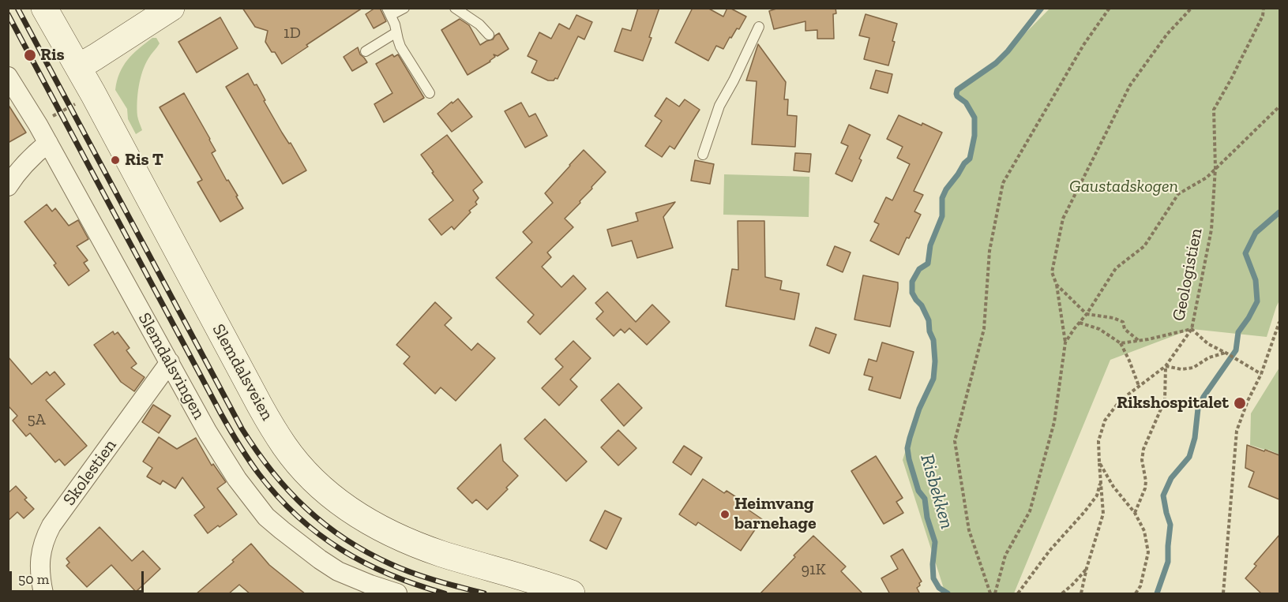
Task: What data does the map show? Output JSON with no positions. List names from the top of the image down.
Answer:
{
  "streets": {
    "main road": ["Slemdalsveien"],
    "street": ["Slemdalsvingen", "Skolestien"],
    "path": ["Geologistien"]
  },
  "crossings": [
    ["Slemdalsvingen", "Skolestien"]
  ],
  "water": ["Risbekken"],
  "parks": ["Gaustadskogen"],
  "places": [
    "Ris",
    "Ris T",
    "Rikshospitalet",
    "Heimvang barnehage"
  ],
  "house_numbers": ["1D", "5A", "91K"],
  "scale_bar": "50 m"
}
